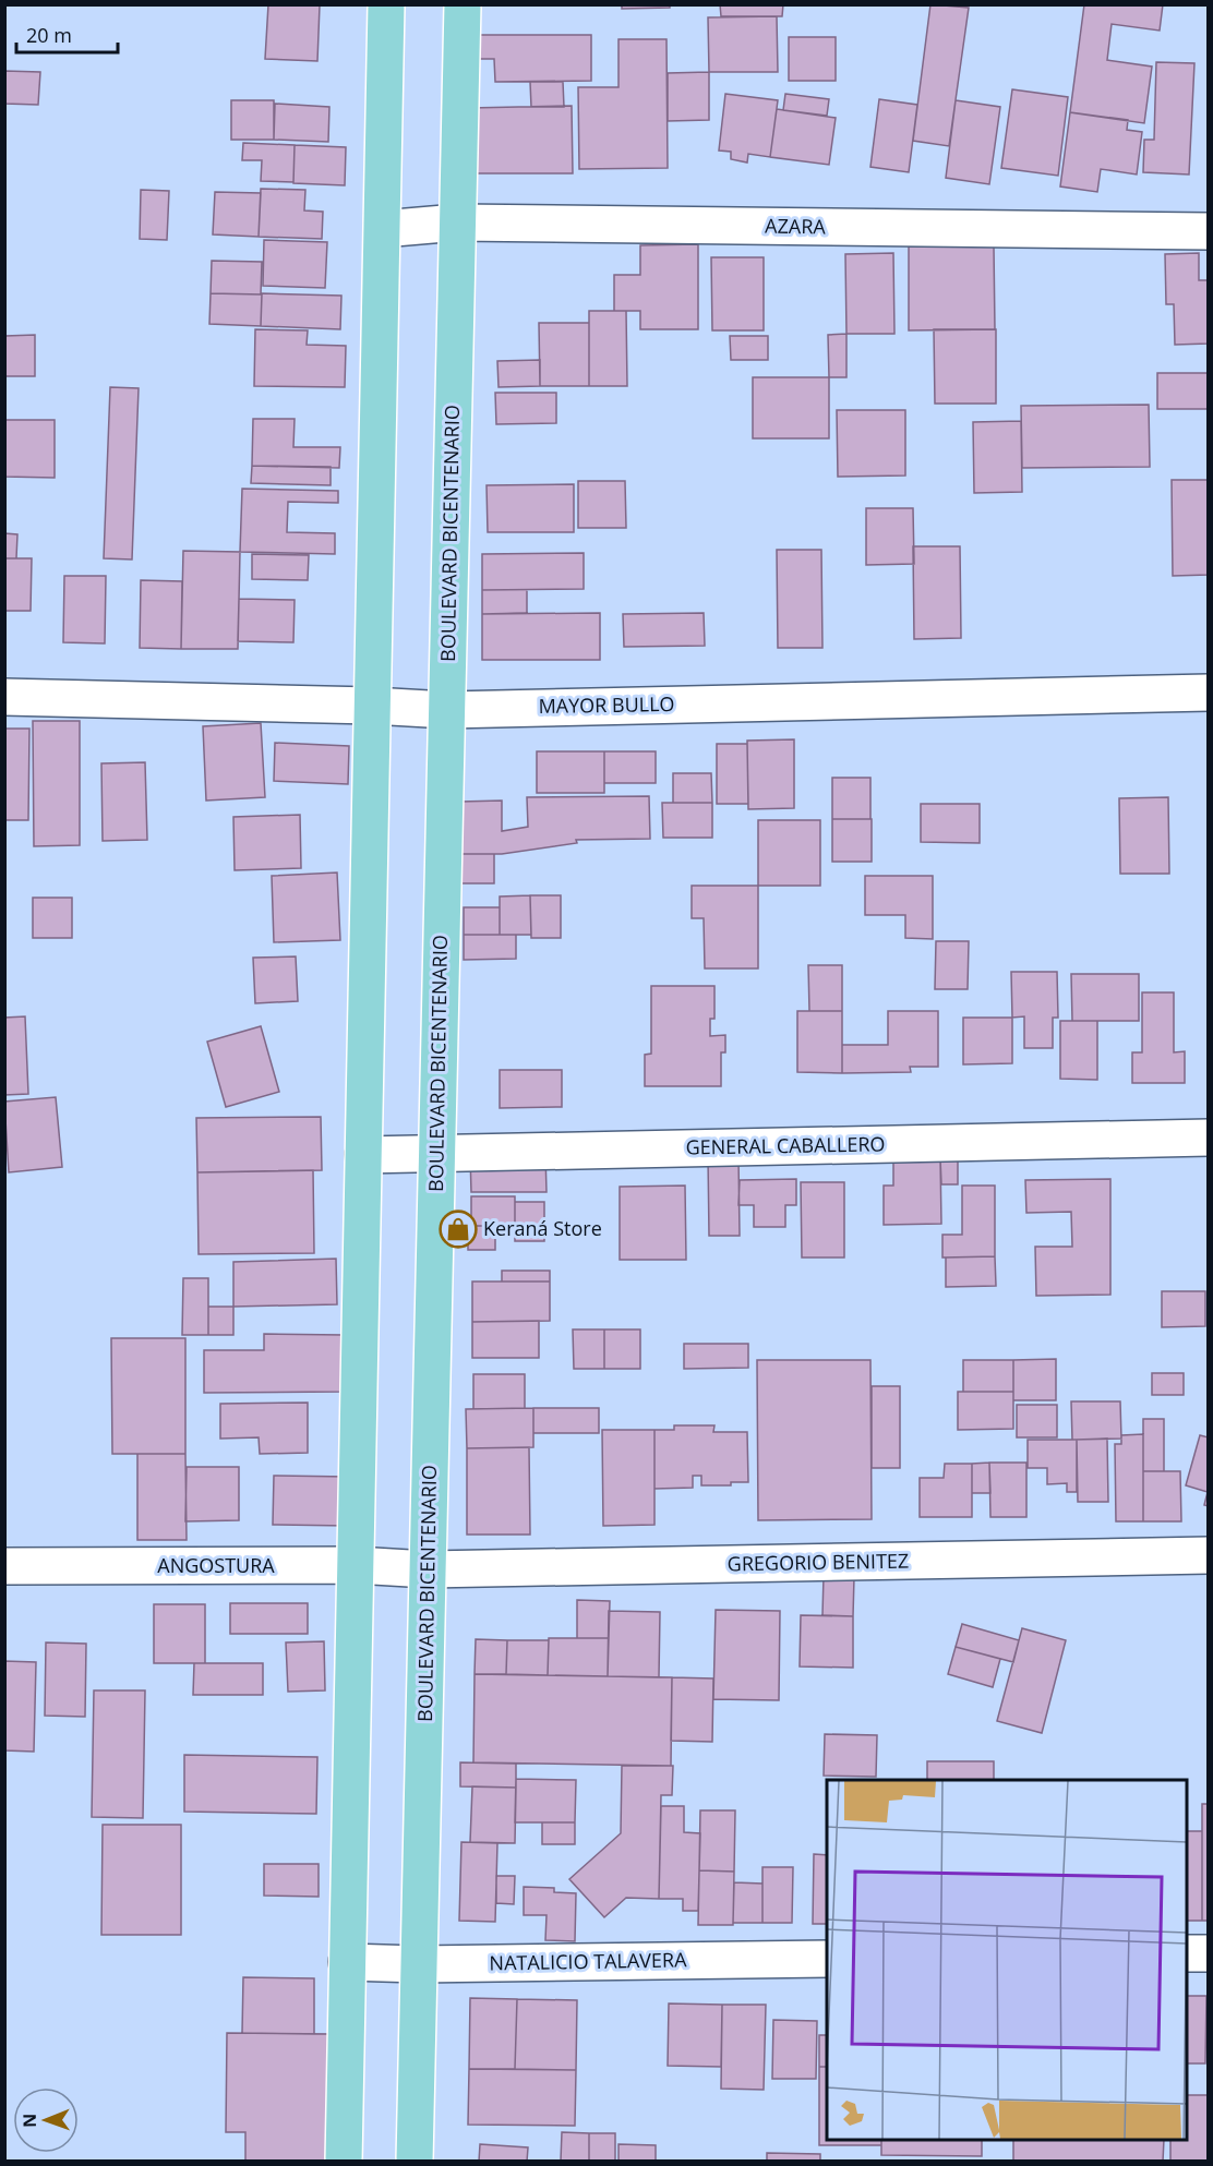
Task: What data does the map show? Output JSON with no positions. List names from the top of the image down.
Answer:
{
  "streets": {
    "main road": ["BOULEVARD BICENTENARIO"],
    "street": [
      "AZARA",
      "MAYOR BULLO",
      "GENERAL CABALLERO",
      "GREGORIO BENITEZ",
      "ANGOSTURA",
      "NATALICIO TALAVERA"
    ]
  },
  "crossings": [
    ["AZARA", "BOULEVARD BICENTENARIO"],
    ["BOULEVARD BICENTENARIO", "MAYOR BULLO"],
    ["BOULEVARD BICENTENARIO", "GENERAL CABALLERO"],
    ["BOULEVARD BICENTENARIO", "GREGORIO BENITEZ"],
    ["BOULEVARD BICENTENARIO", "ANGOSTURA"],
    ["BOULEVARD BICENTENARIO", "NATALICIO TALAVERA"],
    ["GREGORIO BENITEZ", "ANGOSTURA"]
  ],
  "places": {
    "shop": ["Keraná Store"]
  },
  "scale_bar": "20 m",
  "north": "left"
}
